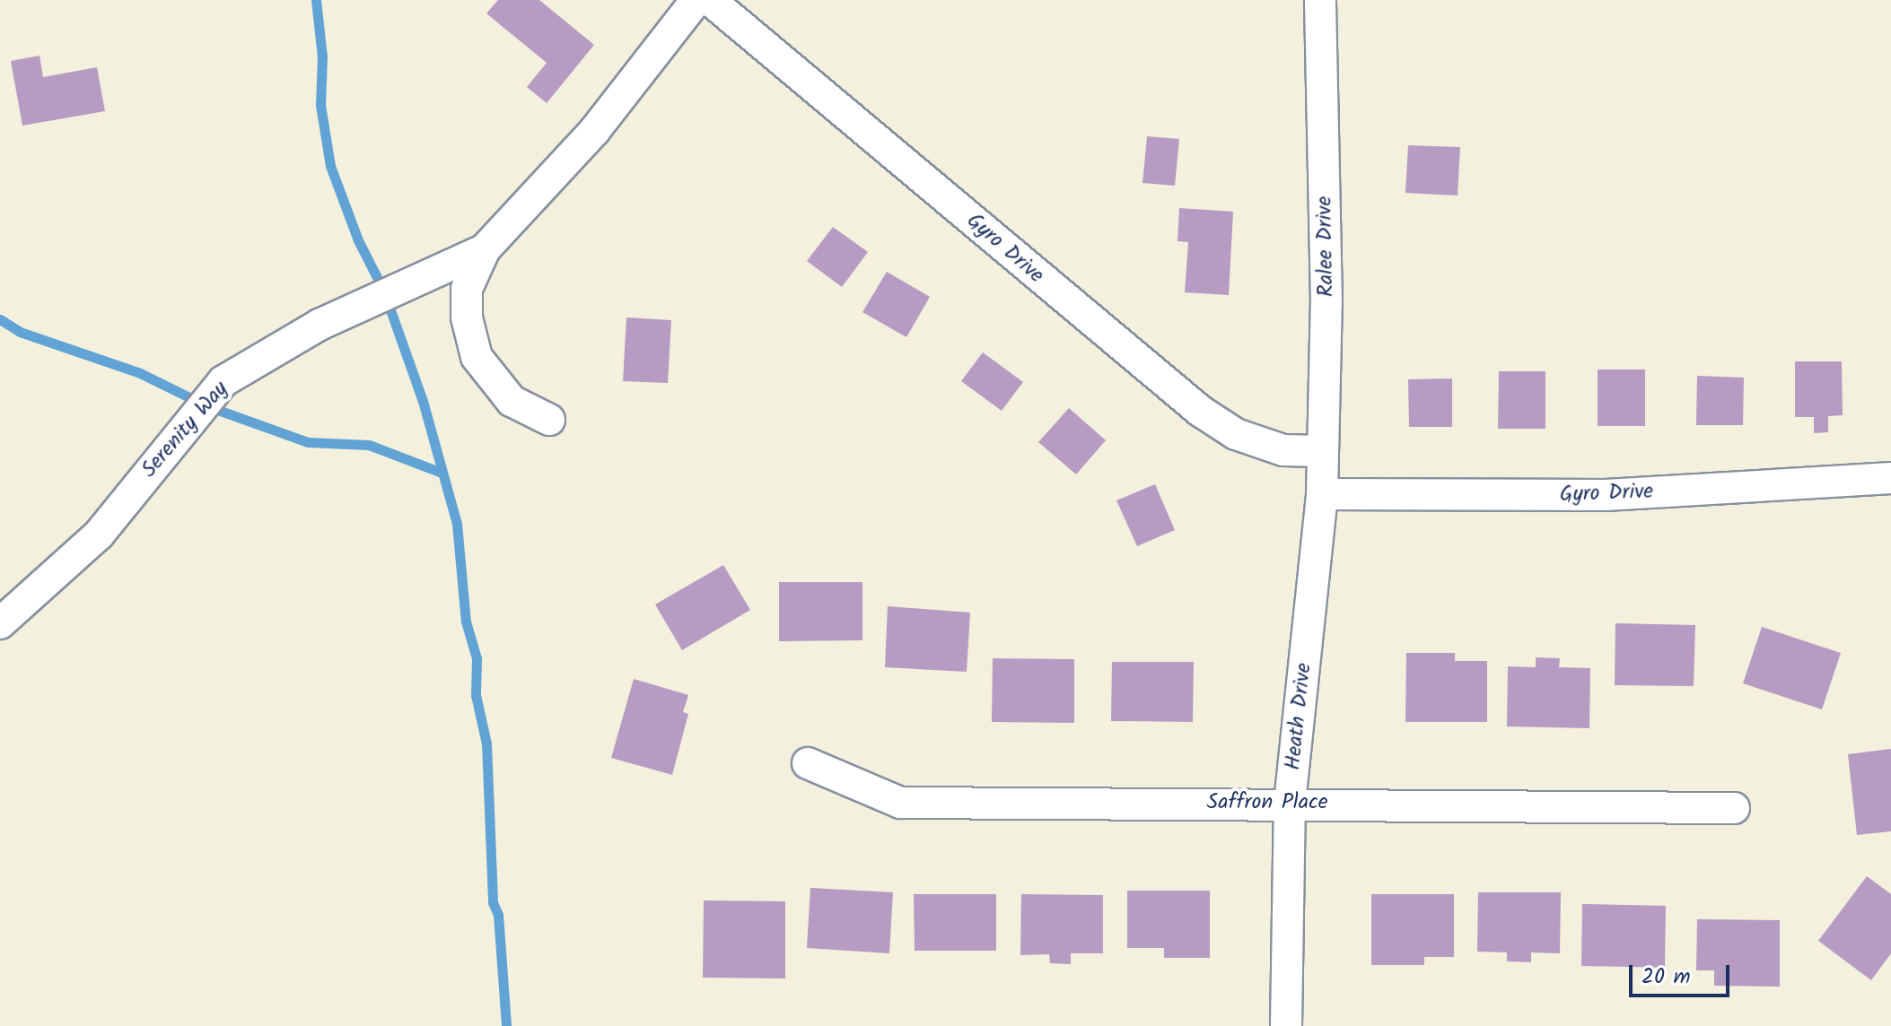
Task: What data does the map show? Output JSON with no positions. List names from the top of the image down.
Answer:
{
  "streets": {
    "street": [
      "Ralee Drive",
      "Gyro Drive",
      "Serenity Way",
      "Heath Drive",
      "Saffron Place"
    ]
  },
  "crossings": [
    ["Ralee Drive", "Gyro Drive"],
    ["Ralee Drive", "Heath Drive"],
    ["Gyro Drive", "Heath Drive"],
    ["Heath Drive", "Saffron Place"]
  ],
  "scale_bar": "20 m"
}
